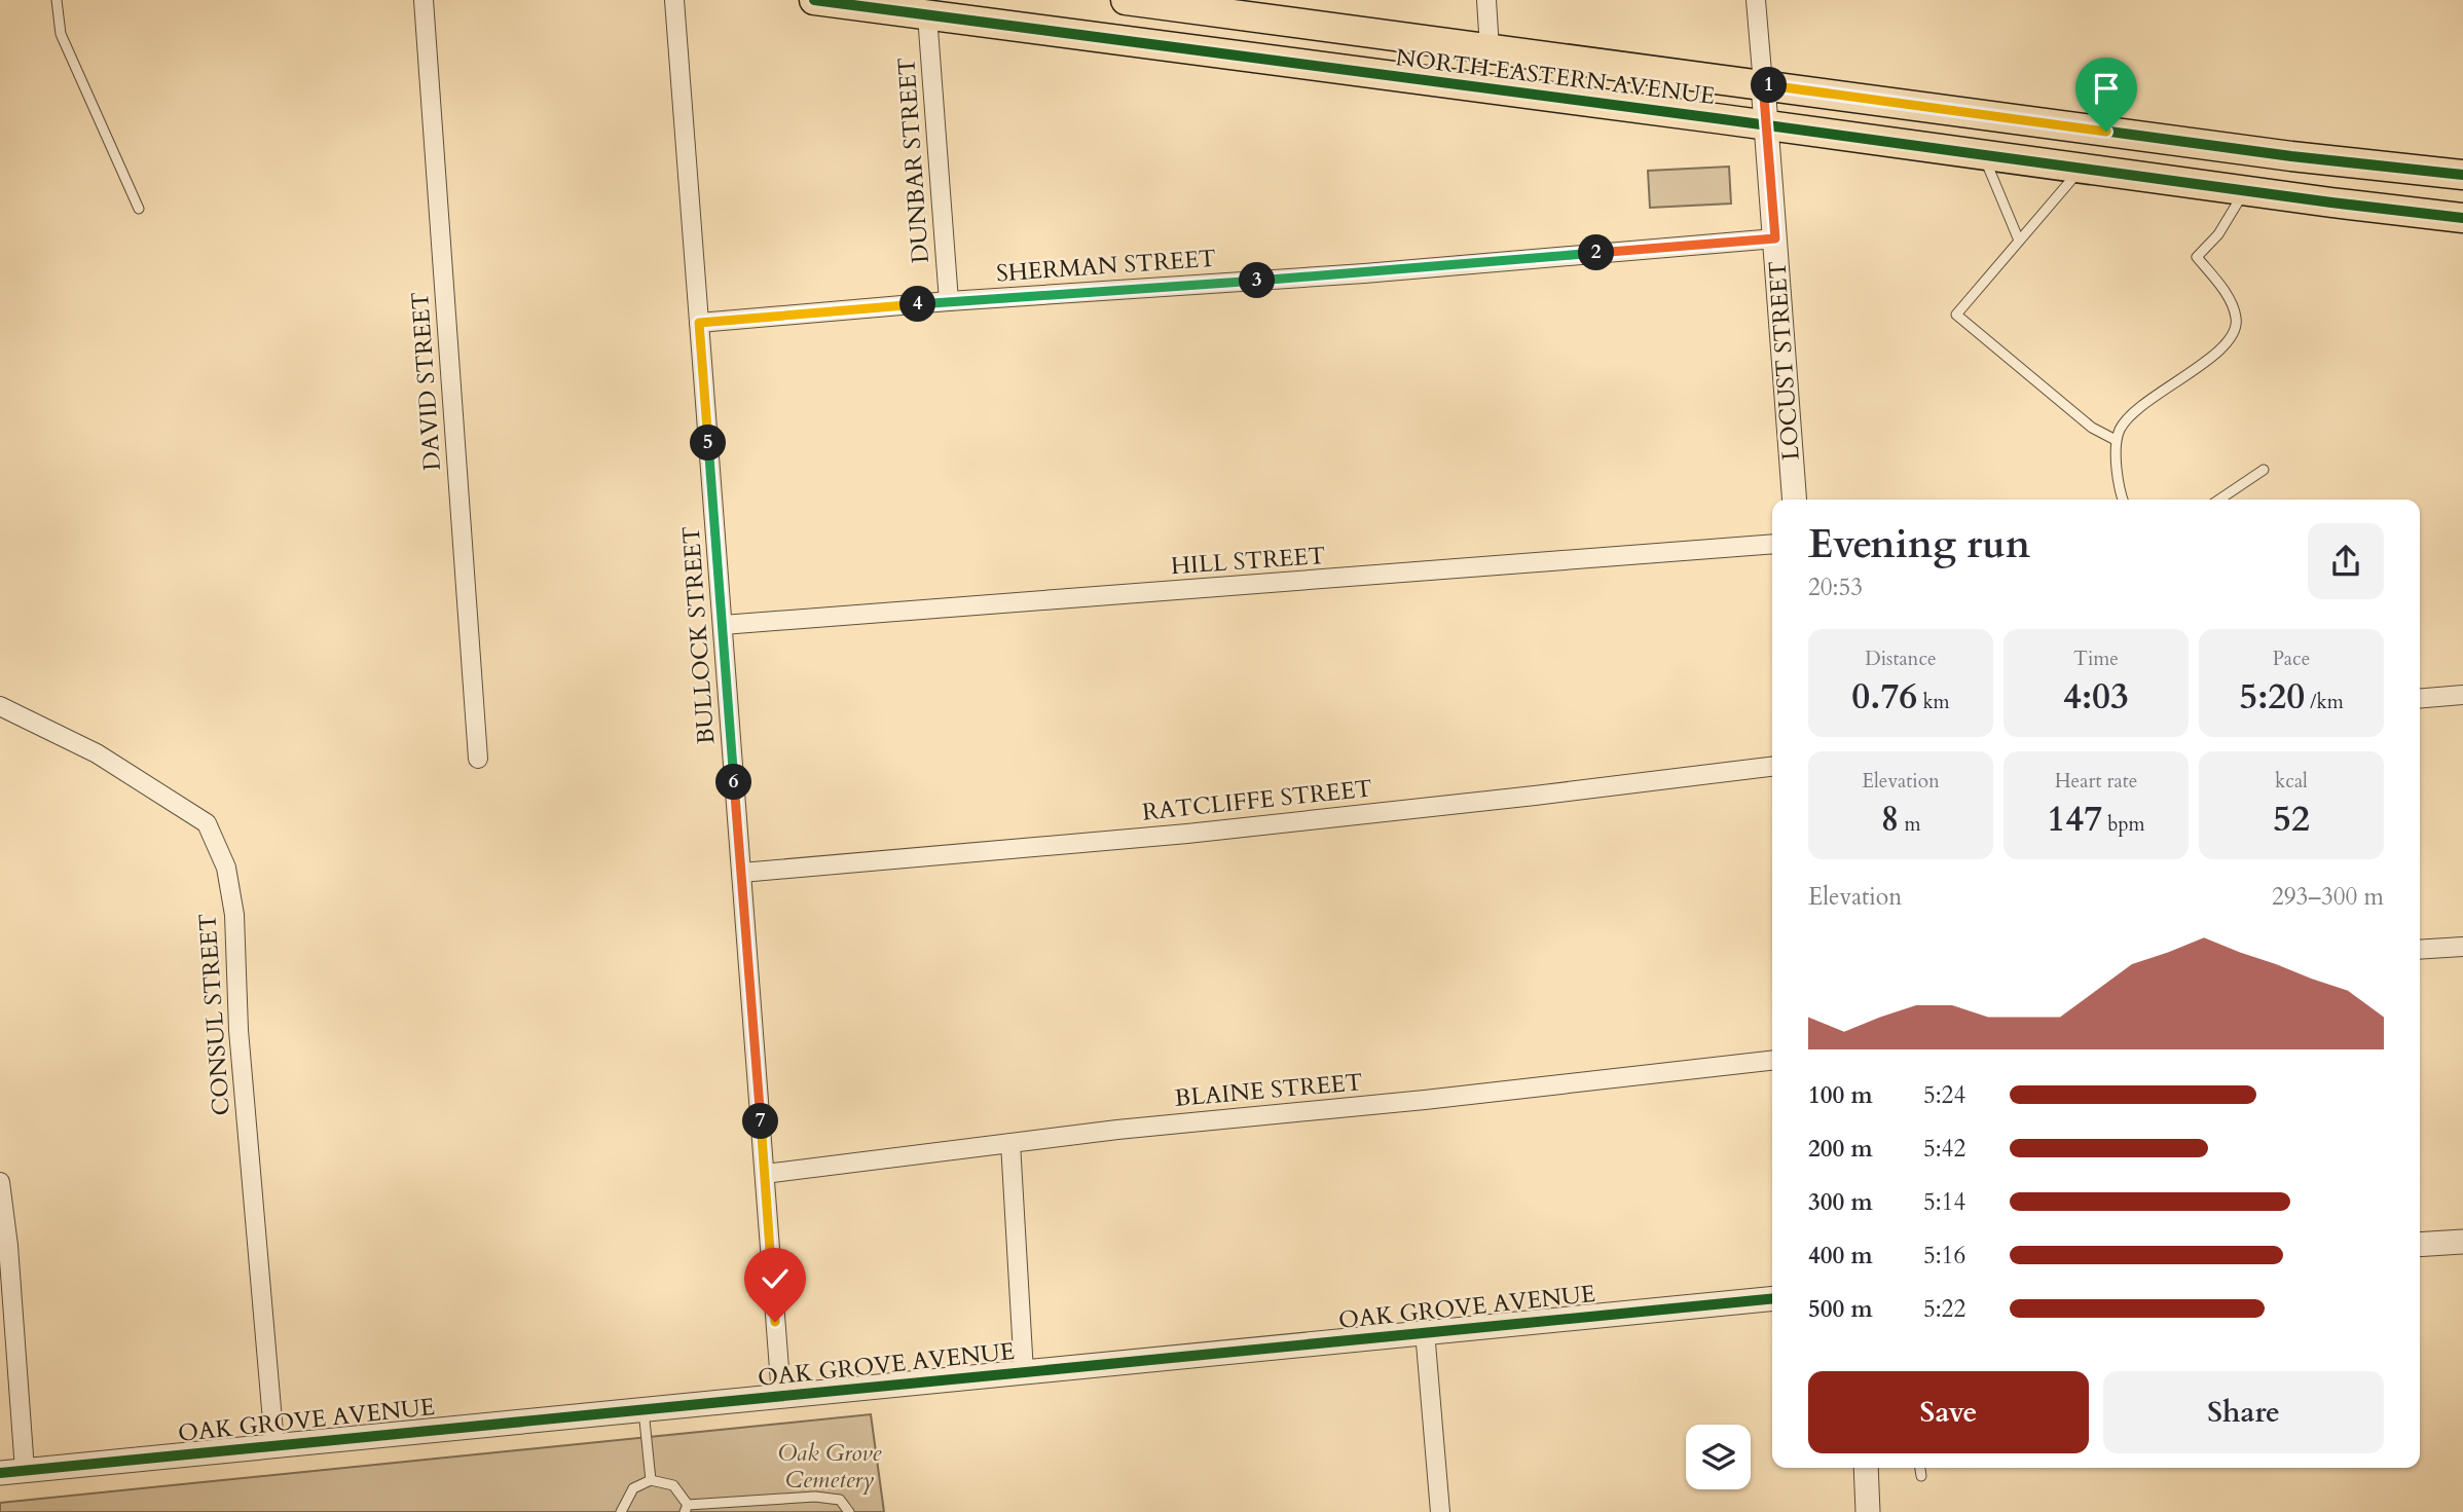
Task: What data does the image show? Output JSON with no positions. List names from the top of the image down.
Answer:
{
  "streets": {
    "main road": ["NORTH EASTERN AVENUE"],
    "street": [
      "DUNBAR STREET",
      "SHERMAN STREET",
      "LOCUST STREET",
      "DAVID STREET",
      "HILL STREET",
      "BULLOCK STREET",
      "RATCLIFFE STREET",
      "CONSUL STREET",
      "BLAINE STREET",
      "OAK GROVE AVENUE"
    ]
  },
  "crossings": [
    ["NORTH EASTERN AVENUE", "DUNBAR STREET"],
    ["NORTH EASTERN AVENUE", "LOCUST STREET"],
    ["DUNBAR STREET", "SHERMAN STREET"],
    ["SHERMAN STREET", "LOCUST STREET"],
    ["SHERMAN STREET", "BULLOCK STREET"],
    ["HILL STREET", "BULLOCK STREET"],
    ["BULLOCK STREET", "RATCLIFFE STREET"],
    ["BULLOCK STREET", "BLAINE STREET"],
    ["BULLOCK STREET", "OAK GROVE AVENUE"],
    ["CONSUL STREET", "OAK GROVE AVENUE"]
  ],
  "parks": ["Oak Grove Cemetery"],
  "page": {
    "pins": [
      "1",
      "2",
      "3",
      "4",
      "5",
      "6",
      "7"
    ],
    "heading": ["Evening run", "20:53"],
    "stats": [
      ["Distance", "0.76 km"],
      ["Time", "4:03"],
      ["Pace", "5:20 /km"],
      ["Elevation", "8 m"],
      ["Heart rate", "147 bpm"],
      ["kcal", "52"]
    ],
    "chart": ["Elevation", "293–300 m"],
    "list": [
      {
        "name": "100 m",
        "note": "5:24"
      },
      {
        "name": "200 m",
        "note": "5:42"
      },
      {
        "name": "300 m",
        "note": "5:14"
      },
      {
        "name": "400 m",
        "note": "5:16"
      },
      {
        "name": "500 m",
        "note": "5:22"
      }
    ],
    "buttons": ["Save", "Share"]
  }
}
